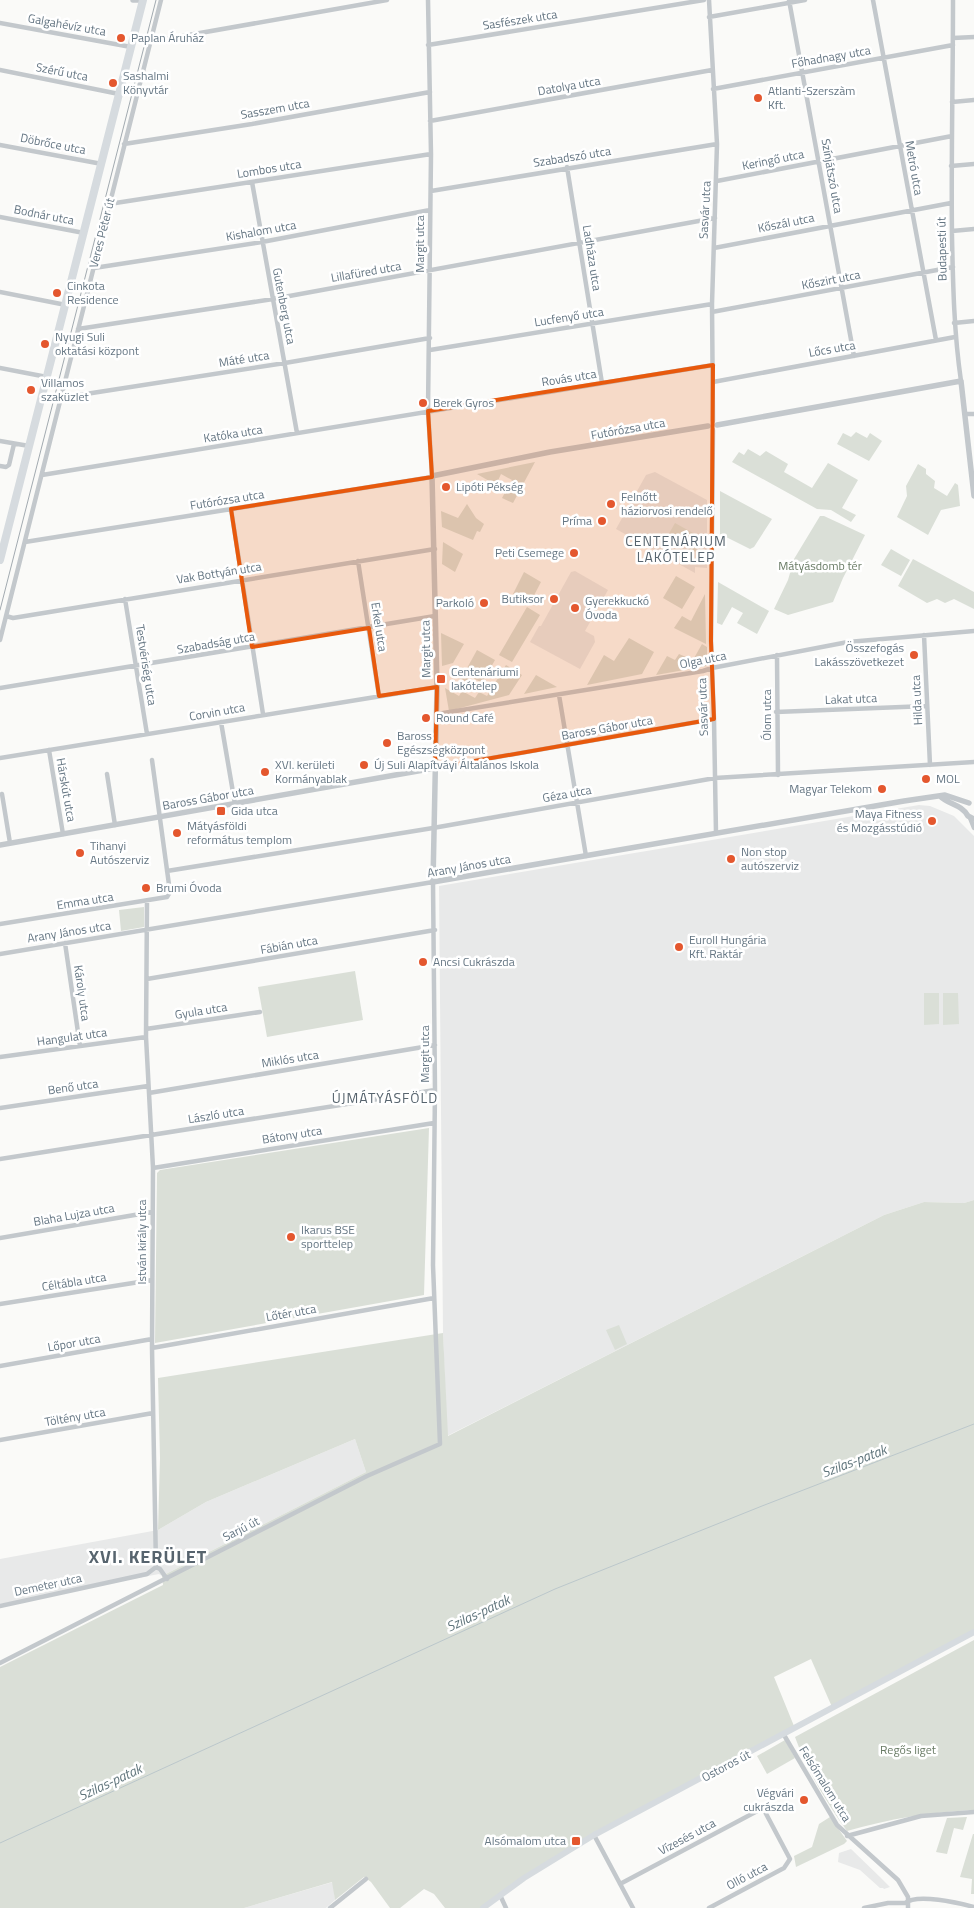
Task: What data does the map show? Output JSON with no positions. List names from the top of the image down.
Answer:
{
  "streets": {
    "main road": ["Veres Péter út", "Ostoros út"],
    "street": [
      "Sasfészek utca",
      "Galgahévíz utca",
      "Főhadnagy utca",
      "Szérű utca",
      "Datolya utca",
      "Sasszem utca",
      "Döbrőce utca",
      "Szabadszó utca",
      "Keringő utca",
      "Metró utca",
      "Lombos utca",
      "Színjátszó utca",
      "Sasvár utca",
      "Bodnár utca",
      "Kőszál utca",
      "Kishalom utca",
      "Margit utca",
      "Budapesti út",
      "Ladháza utca",
      "Lillafüred utca",
      "Kőszirt utca",
      "Gutenberg utca",
      "Lucfenyő utca",
      "Lőcs utca",
      "Máté utca",
      "Rovás utca",
      "Futórózsa utca",
      "Katóka utca",
      "Vak Bottyán utca",
      "Erkel utca",
      "Szabadság utca",
      "Olga utca",
      "Testvériség utca",
      "Lakat utca",
      "Hilda utca",
      "Corvin utca",
      "Ólom utca",
      "Baross Gábor utca",
      "Hárskút utca",
      "Géza utca",
      "Arany János utca",
      "Emma utca",
      "Fábián utca",
      "Károly utca",
      "Gyula utca",
      "Hangulat utca",
      "Miklós utca",
      "Benő utca",
      "László utca",
      "Bátony utca",
      "Blaha Lujza utca",
      "István király utca",
      "Céltábla utca",
      "Lőtér utca",
      "Lőpor utca",
      "Töltény utca",
      "Sarjú út",
      "Demeter utca",
      "Felsőmalom utca",
      "Vízesés utca",
      "Olló utca"
    ]
  },
  "crossings": [
    ["Sasfészek utca", "Margit utca"],
    ["Galgahévíz utca", "Veres Péter út"],
    ["Főhadnagy utca", "Metró utca"],
    ["Főhadnagy utca", "Színjátszó utca"],
    ["Főhadnagy utca", "Sasvár utca"],
    ["Főhadnagy utca", "Budapesti út"],
    ["Szérű utca", "Veres Péter út"],
    ["Datolya utca", "Sasvár utca"],
    ["Datolya utca", "Margit utca"],
    ["Sasszem utca", "Veres Péter út"],
    ["Sasszem utca", "Margit utca"],
    ["Döbrőce utca", "Veres Péter út"],
    ["Szabadszó utca", "Sasvár utca"],
    ["Szabadszó utca", "Margit utca"],
    ["Szabadszó utca", "Ladháza utca"],
    ["Keringő utca", "Metró utca"],
    ["Keringő utca", "Színjátszó utca"],
    ["Keringő utca", "Sasvár utca"],
    ["Keringő utca", "Budapesti út"],
    ["Metró utca", "Kőszál utca"],
    ["Metró utca", "Kőszirt utca"],
    ["Metró utca", "Lőcs utca"],
    ["Lombos utca", "Veres Péter út"],
    ["Lombos utca", "Margit utca"],
    ["Lombos utca", "Gutenberg utca"],
    ["Színjátszó utca", "Kőszál utca"],
    ["Színjátszó utca", "Kőszirt utca"],
    ["Színjátszó utca", "Lőcs utca"],
    ["Sasvár utca", "Kőszál utca"],
    ["Sasvár utca", "Lillafüred utca"],
    ["Sasvár utca", "Kőszirt utca"],
    ["Sasvár utca", "Lucfenyő utca"],
    ["Sasvár utca", "Lőcs utca"],
    ["Sasvár utca", "Rovás utca"],
    ["Sasvár utca", "Futórózsa utca"],
    ["Sasvár utca", "Olga utca"],
    ["Sasvár utca", "Baross Gábor utca"],
    ["Sasvár utca", "Géza utca"],
    ["Sasvár utca", "Arany János utca"],
    ["Bodnár utca", "Veres Péter út"],
    ["Kőszál utca", "Budapesti út"],
    ["Kishalom utca", "Veres Péter út"],
    ["Kishalom utca", "Margit utca"],
    ["Kishalom utca", "Gutenberg utca"],
    ["Veres Péter út", "Lillafüred utca"],
    ["Veres Péter út", "Máté utca"],
    ["Veres Péter út", "Futórózsa utca"],
    ["Veres Péter út", "Katóka utca"],
    ["Veres Péter út", "Vak Bottyán utca"],
    ["Margit utca", "Lillafüred utca"],
    ["Margit utca", "Lucfenyő utca"],
    ["Margit utca", "Máté utca"],
    ["Margit utca", "Rovás utca"],
    ["Margit utca", "Futórózsa utca"],
    ["Margit utca", "Katóka utca"],
    ["Margit utca", "Vak Bottyán utca"],
    ["Margit utca", "Szabadság utca"],
    ["Margit utca", "Olga utca"],
    ["Margit utca", "Corvin utca"],
    ["Margit utca", "Baross Gábor utca"],
    ["Margit utca", "Géza utca"],
    ["Margit utca", "Arany János utca"],
    ["Margit utca", "Fábián utca"],
    ["Margit utca", "Miklós utca"],
    ["Margit utca", "László utca"],
    ["Margit utca", "Bátony utca"],
    ["Margit utca", "Lőtér utca"],
    ["Margit utca", "Sarjú út"],
    ["Budapesti út", "Kőszirt utca"],
    ["Budapesti út", "Lőcs utca"],
    ["Budapesti út", "Futórózsa utca"],
    ["Ladháza utca", "Lillafüred utca"],
    ["Ladháza utca", "Lucfenyő utca"],
    ["Ladháza utca", "Rovás utca"],
    ["Lillafüred utca", "Gutenberg utca"],
    ["Gutenberg utca", "Máté utca"],
    ["Gutenberg utca", "Katóka utca"],
    ["Rovás utca", "Katóka utca"],
    ["Vak Bottyán utca", "Erkel utca"],
    ["Vak Bottyán utca", "Testvériség utca"],
    ["Erkel utca", "Szabadság utca"],
    ["Erkel utca", "Corvin utca"],
    ["Szabadság utca", "Testvériség utca"],
    ["Olga utca", "Hilda utca"],
    ["Olga utca", "Ólom utca"],
    ["Testvériség utca", "Corvin utca"],
    ["Lakat utca", "Hilda utca"],
    ["Lakat utca", "Ólom utca"],
    ["Hilda utca", "Géza utca"],
    ["Corvin utca", "Hárskút utca"],
    ["Ólom utca", "Géza utca"],
    ["Baross Gábor utca", "Hárskút utca"],
    ["Géza utca", "Emma utca"],
    ["Arany János utca", "Károly utca"],
    ["Arany János utca", "István király utca"],
    ["Emma utca", "István király utca"],
    ["Fábián utca", "István király utca"],
    ["Károly utca", "Hangulat utca"],
    ["Gyula utca", "István király utca"],
    ["Hangulat utca", "István király utca"],
    ["Miklós utca", "István király utca"],
    ["Benő utca", "István király utca"],
    ["László utca", "István király utca"],
    ["Bátony utca", "István király utca"],
    ["Blaha Lujza utca", "István király utca"],
    ["István király utca", "Céltábla utca"],
    ["István király utca", "Lőtér utca"],
    ["István király utca", "Lőpor utca"],
    ["István király utca", "Töltény utca"],
    ["István király utca", "Demeter utca"],
    ["Ostoros út", "Felsőmalom utca"],
    ["Vízesés utca", "Olló utca"]
  ],
  "districts": ["CENTENÁRIUM LAKÓTELEP", "ÚJMÁTYÁSFÖLD", "XVI. KERÜLET"],
  "water": ["Szilas-patak"],
  "parks": ["Mátyásdomb tér", "Regős liget"],
  "places": {
    "other": [
      "Paplan Áruház",
      "Sashalmi Könyvtár",
      "Atlanti-Szerszàm Kft.",
      "Cinkota Residence",
      "Nyugi Suli oktatási központ",
      "Villamos szaküzlet",
      "Berek Gyros",
      "Lipóti Pékség",
      "Felnőtt háziorvosi rendelő",
      "Príma",
      "Peti Csemege",
      "Butiksor",
      "Parkoló",
      "Gyerekkuckó Óvoda",
      "Összefogás Lakásszövetkezet",
      "Round Café",
      "Baross Egészségközpont",
      "Új Suli Alapítváyi Általános Iskola",
      "XVI. kerületi Kormányablak",
      "MOL",
      "Magyar Telekom",
      "Maya Fitness és Mozgásstúdió",
      "Mátyásföldi református templom",
      "Tihanyi Autószerviz",
      "Non stop autószerviz",
      "Brumi Óvoda",
      "Euroll Hungária Kft. Raktár",
      "Ancsi Cukrászda",
      "Ikarus BSE sporttelep",
      "Végvári cukrászda"
    ],
    "transit": ["Centenáriumi lakótelep", "Gida utca", "Alsómalom utca"]
  }
}
